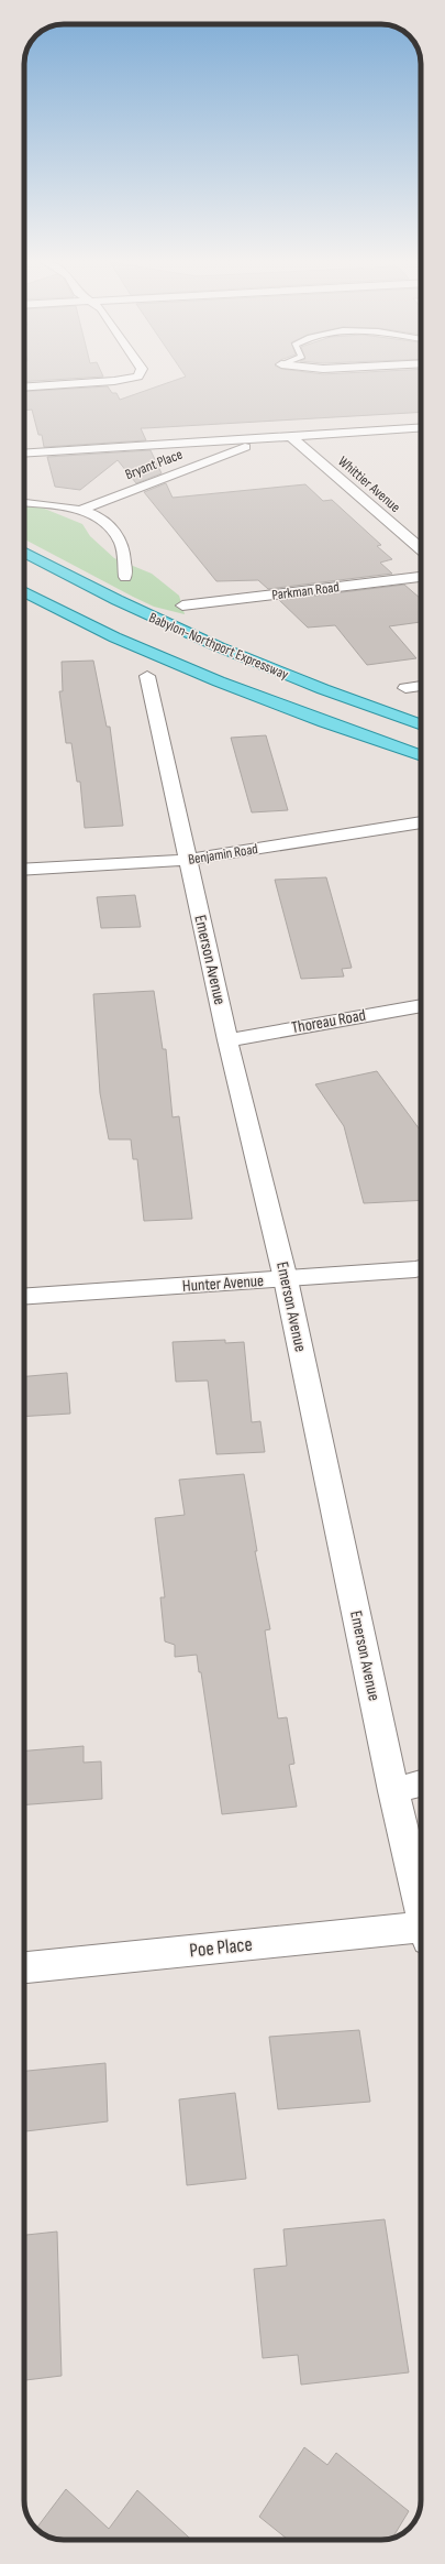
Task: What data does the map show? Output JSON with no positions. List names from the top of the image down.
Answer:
{
  "streets": {
    "main road": ["Babylon-Northport Expressway"],
    "street": [
      "Bryant Place",
      "Whittier Avenue",
      "Parkman Road",
      "Benjamin Road",
      "Emerson Avenue",
      "Thoreau Road",
      "Hunter Avenue",
      "Poe Place"
    ]
  },
  "crossings": [
    ["Bryant Place", "Whittier Avenue"],
    ["Benjamin Road", "Emerson Avenue"],
    ["Emerson Avenue", "Thoreau Road"],
    ["Emerson Avenue", "Hunter Avenue"]
  ]
}
